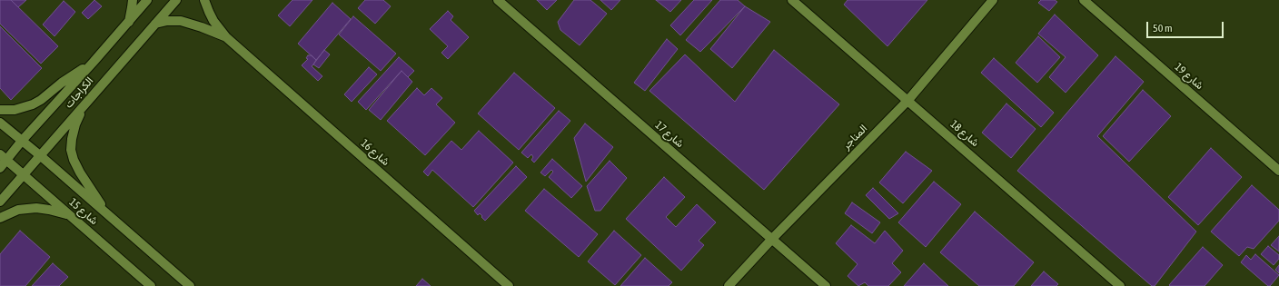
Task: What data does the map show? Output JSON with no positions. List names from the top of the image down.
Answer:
{
  "streets": {
    "street": [
      "شارع 19",
      "الكراجات",
      "شارع 18",
      "شارع 17",
      "المناجر",
      "شارع 16",
      "شارع 15"
    ]
  },
  "crossings": [
    ["الكراجات", "شارع 16"],
    ["الكراجات", "شارع 15"],
    ["شارع 18", "المناجر"],
    ["شارع 17", "المناجر"]
  ],
  "scale_bar": "50 m"
}
